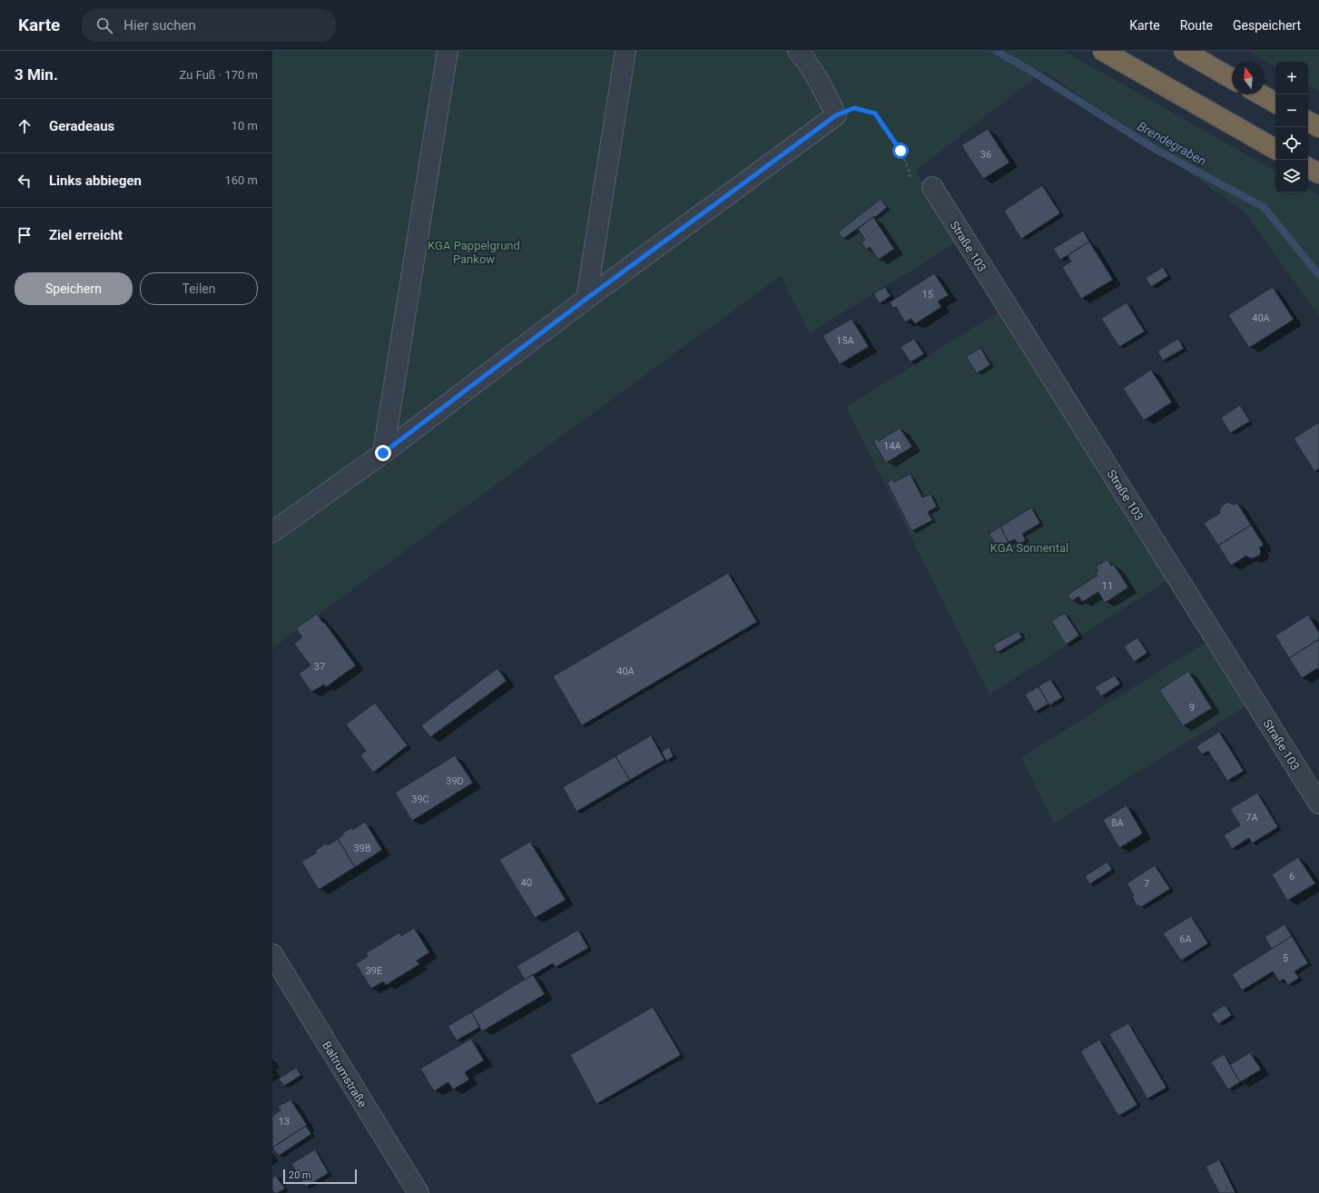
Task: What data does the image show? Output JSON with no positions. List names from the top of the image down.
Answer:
{
  "streets": {
    "street": ["Straße 103", "Baltrumstraße"]
  },
  "water": ["Brendegraben"],
  "parks": ["KGA Pappelgrund Pankow", "KGA Sonnental"],
  "house_numbers": [
    "36",
    "15",
    "40A",
    "15A",
    "14A",
    "11",
    "37",
    "40A",
    "9",
    "39D",
    "39C",
    "7A",
    "8A",
    "39B",
    "6",
    "40",
    "7",
    "6A",
    "5",
    "39E",
    "13"
  ],
  "scale_bar": "20 m",
  "north": "top",
  "page": {
    "header": "Karte",
    "search": "Hier suchen",
    "nav": ["Karte", "Route", "Gespeichert"],
    "heading": ["3 Min.", "Zu Fuß · 170 m"],
    "map_buttons": ["+", "−"],
    "list": [
      ["Geradeaus", "10 m"],
      ["Links abbiegen", "160 m"],
      "Ziel erreicht"
    ],
    "buttons": ["Speichern", "Teilen"],
    "scale": "20 m"
  }
}
